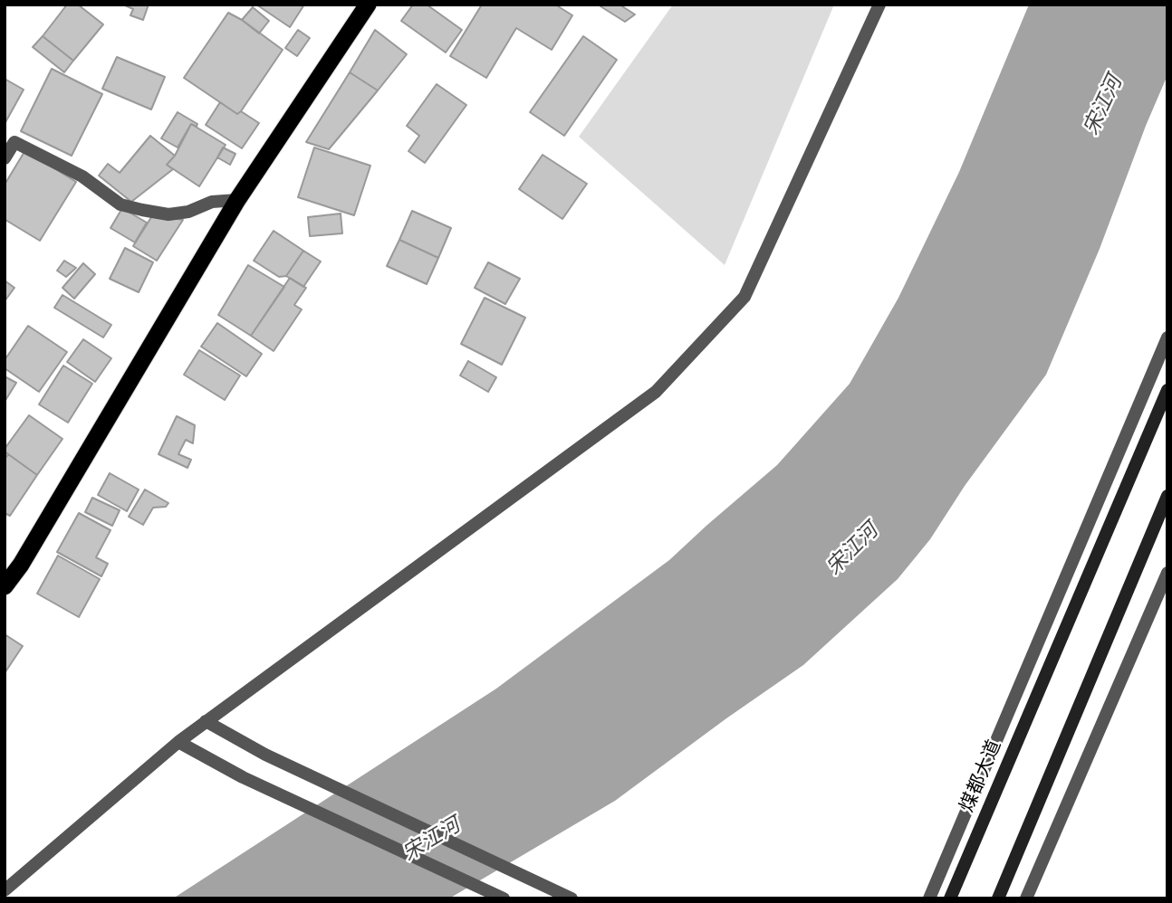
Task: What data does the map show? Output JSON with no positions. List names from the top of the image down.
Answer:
{
  "streets": {
    "main road": ["煤都大道"]
  },
  "water": ["宋江河"]
}
